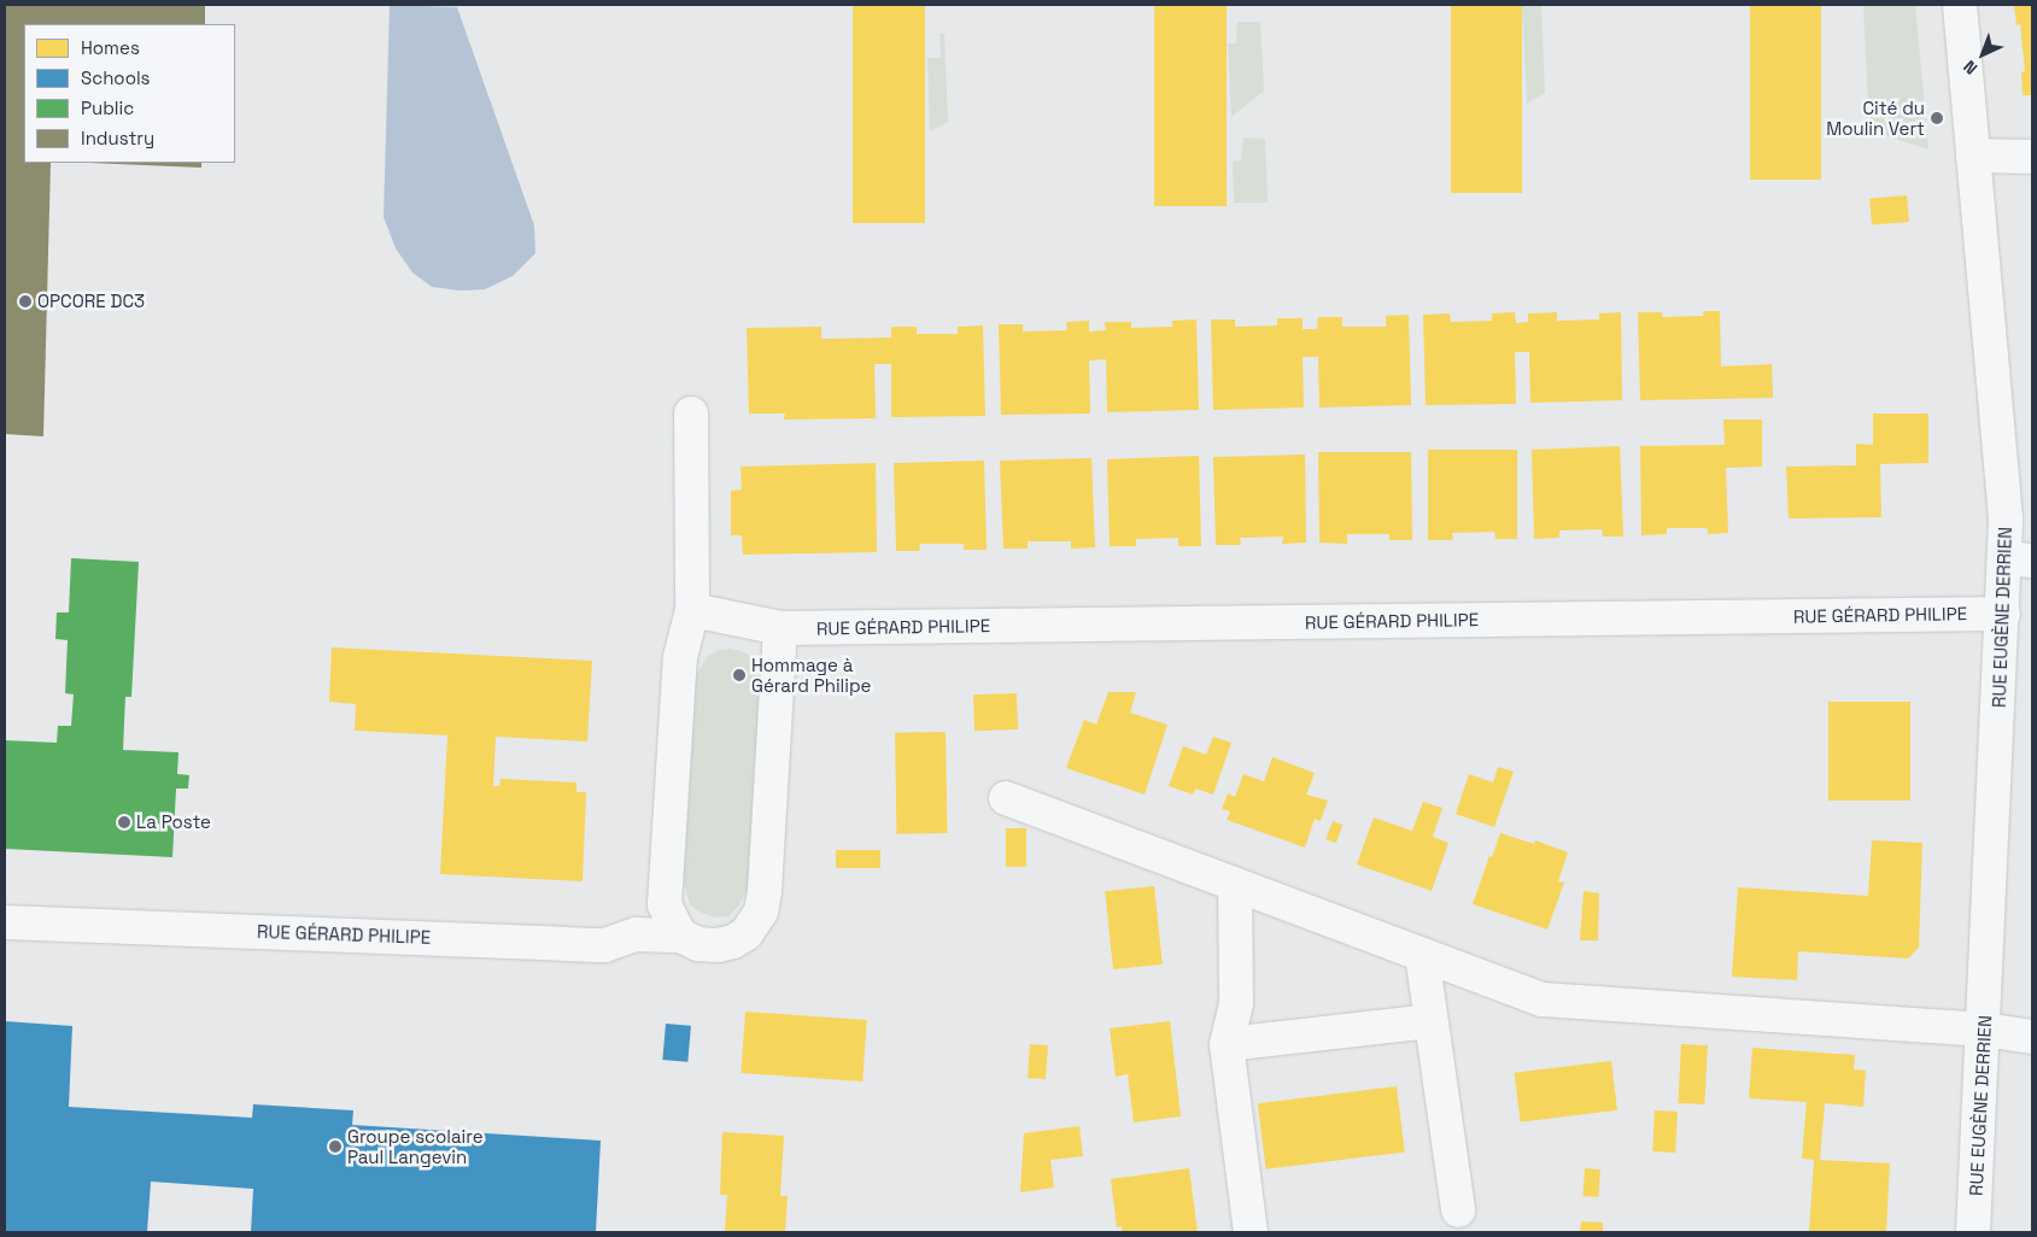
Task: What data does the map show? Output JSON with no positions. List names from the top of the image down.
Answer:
{
  "streets": {
    "street": ["RUE GÉRARD PHILIPE", "RUE EUGÈNE DERRIEN"]
  },
  "crossings": [
    ["RUE GÉRARD PHILIPE", "RUE EUGÈNE DERRIEN"]
  ],
  "places": [
    "Cité du Moulin Vert",
    "OPCORE DC3",
    "Hommage à Gérard Philipe",
    "La Poste",
    "Groupe scolaire Paul Langevin"
  ],
  "legend": [
    "Homes",
    "Schools",
    "Public",
    "Industry"
  ],
  "north": "bottom left"
}
